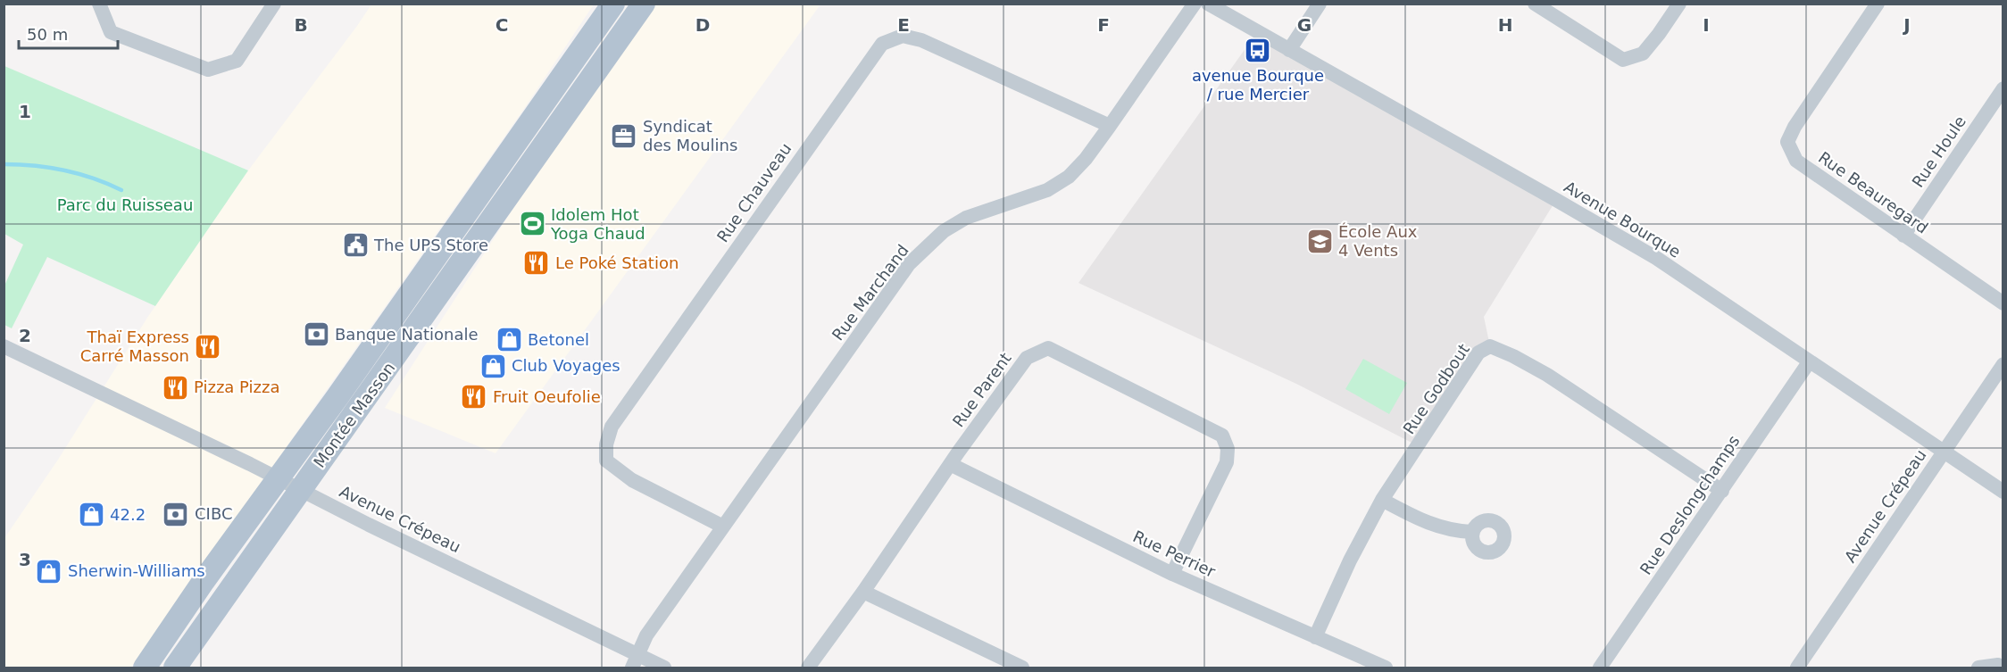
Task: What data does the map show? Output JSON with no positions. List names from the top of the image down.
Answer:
{
  "streets": {
    "main road": ["Montée Masson"],
    "street": [
      "Rue Houle",
      "Rue Chauveau",
      "Rue Beauregard",
      "Avenue Bourque",
      "Rue Marchand",
      "Rue Godbout",
      "Rue Parent",
      "Rue Deslongchamps",
      "Avenue Crépeau",
      "Rue Perrier"
    ]
  },
  "crossings": [
    ["Rue Houle", "Rue Beauregard"],
    ["Rue Chauveau", "Rue Marchand"],
    ["Avenue Bourque", "Rue Deslongchamps"],
    ["Avenue Bourque", "Avenue Crépeau"],
    ["Rue Marchand", "Avenue Crépeau"],
    ["Rue Godbout", "Rue Deslongchamps"],
    ["Rue Godbout", "Rue Perrier"],
    ["Rue Parent", "Rue Perrier"],
    ["Montée Masson", "Avenue Crépeau"]
  ],
  "parks": ["Parc du Ruisseau"],
  "places": {
    "bus stop": ["avenue Bourque / rue Mercier"],
    "office": ["Syndicat des Moulins"],
    "sports": ["Idolem Hot Yoga Chaud"],
    "school or university": ["École Aux 4 Vents"],
    "public building": ["The UPS Store"],
    "restaurant": [
      "Le Poké Station",
      "Thaï Express Carré Masson",
      "Pizza Pizza",
      "Fruit Oeufolie"
    ],
    "bank": ["Banque Nationale", "CIBC"],
    "shop": [
      "Betonel",
      "Club Voyages",
      "42.2",
      "Sherwin-Williams"
    ]
  },
  "scale_bar": "50 m",
  "grid": {
    "columns": [
      "B",
      "C",
      "D",
      "E",
      "F",
      "G",
      "H",
      "I",
      "J"
    ],
    "rows": ["1", "2", "3"]
  }
}
